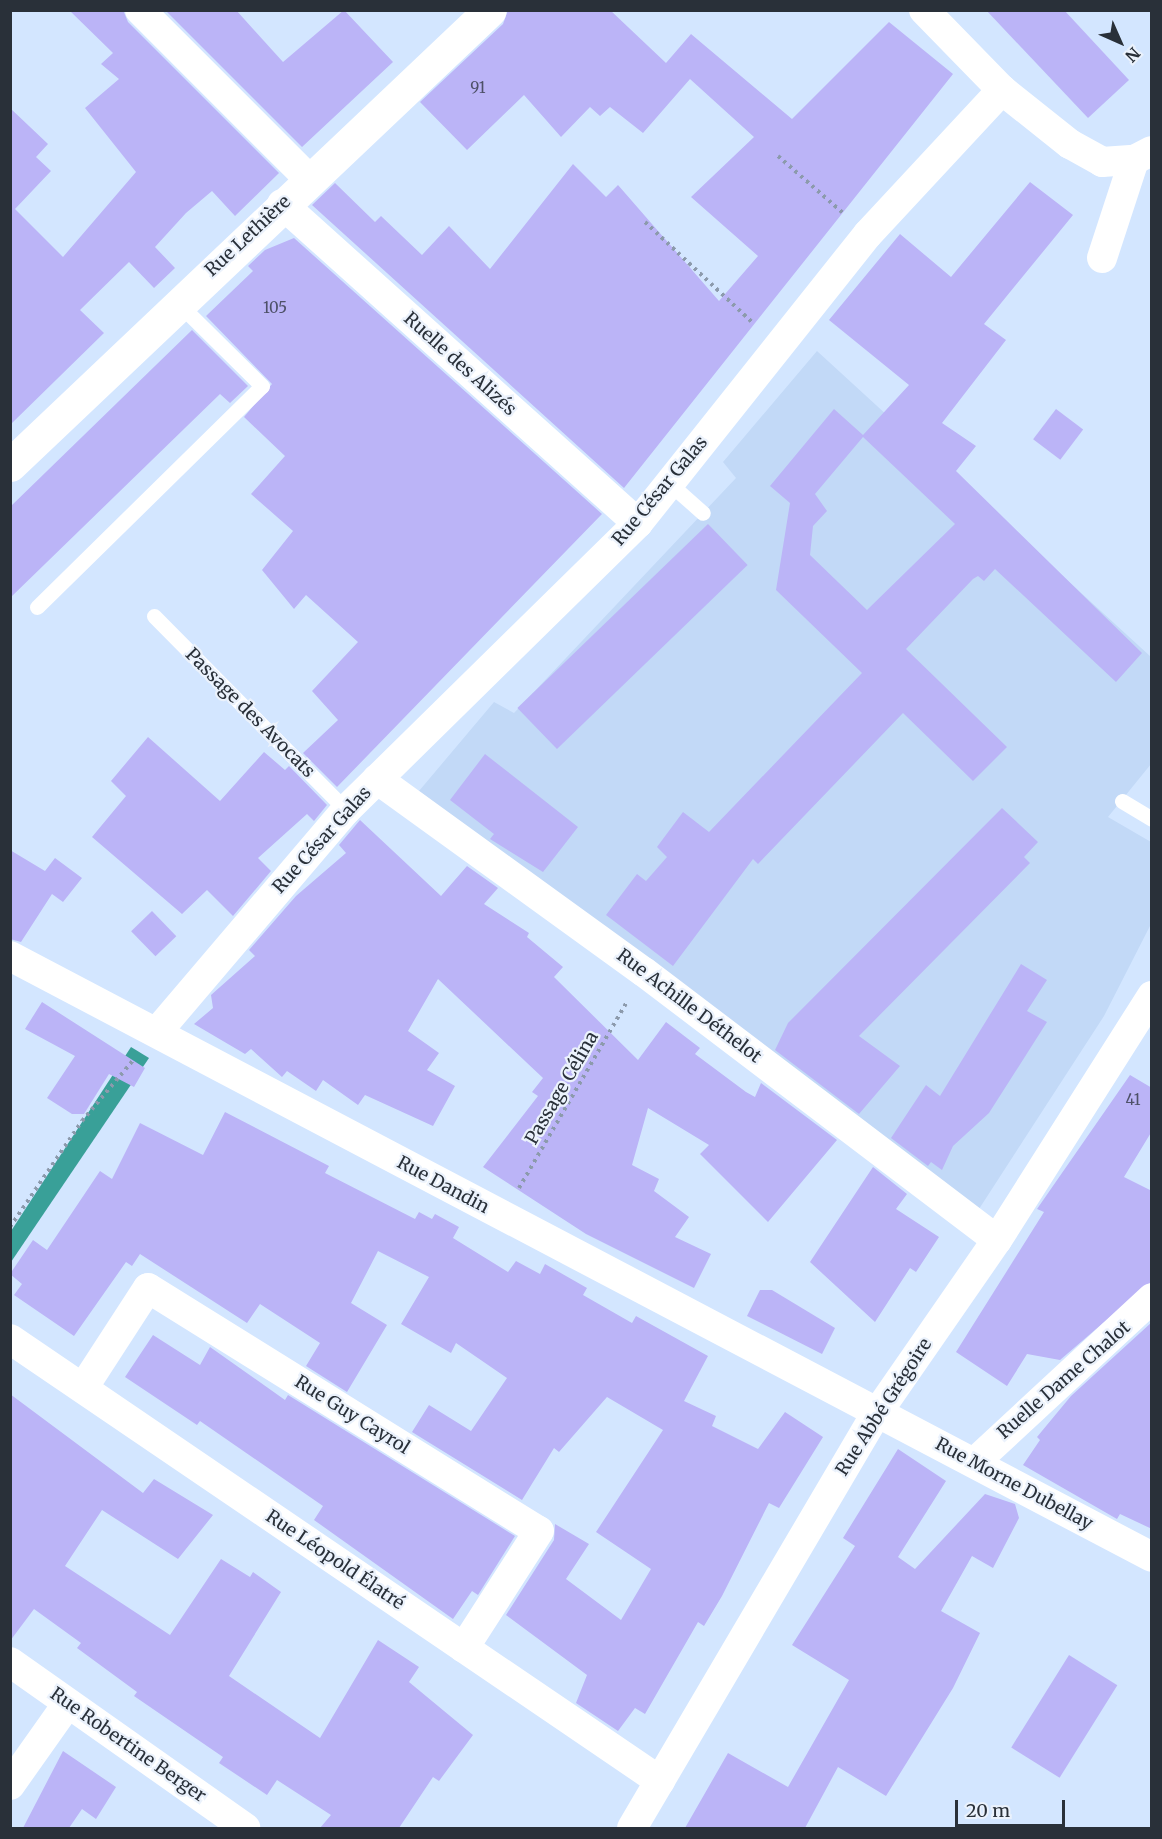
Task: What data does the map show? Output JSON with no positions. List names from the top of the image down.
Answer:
{
  "streets": {
    "street": [
      "Rue Lethière",
      "Ruelle des Alizés",
      "Rue César Galas",
      "Rue Achille Déthelot",
      "Rue Dandin",
      "Ruelle Dame Chalot",
      "Rue Abbé Grégoire",
      "Rue Guy Cayrol",
      "Rue Morne Dubellay",
      "Rue Léopold Élatré",
      "Rue Robertine Berger"
    ],
    "lane": ["Passage des Avocats"],
    "path": ["Passage Célina"]
  },
  "crossings": [
    ["Rue Lethière", "Ruelle des Alizés"],
    ["Ruelle des Alizés", "Rue César Galas"],
    ["Rue César Galas", "Passage des Avocats"],
    ["Rue César Galas", "Rue Achille Déthelot"],
    ["Rue César Galas", "Rue Dandin"],
    ["Rue Achille Déthelot", "Passage Célina"],
    ["Rue Achille Déthelot", "Rue Abbé Grégoire"],
    ["Passage Célina", "Rue Dandin"],
    ["Rue Dandin", "Rue Abbé Grégoire"],
    ["Rue Dandin", "Rue Morne Dubellay"],
    ["Ruelle Dame Chalot", "Rue Morne Dubellay"],
    ["Rue Abbé Grégoire", "Rue Morne Dubellay"],
    ["Rue Abbé Grégoire", "Rue Léopold Élatré"],
    ["Rue Guy Cayrol", "Rue Léopold Élatré"]
  ],
  "house_numbers": ["91", "105", "41"],
  "scale_bar": "20 m",
  "north": "bottom right"
}
